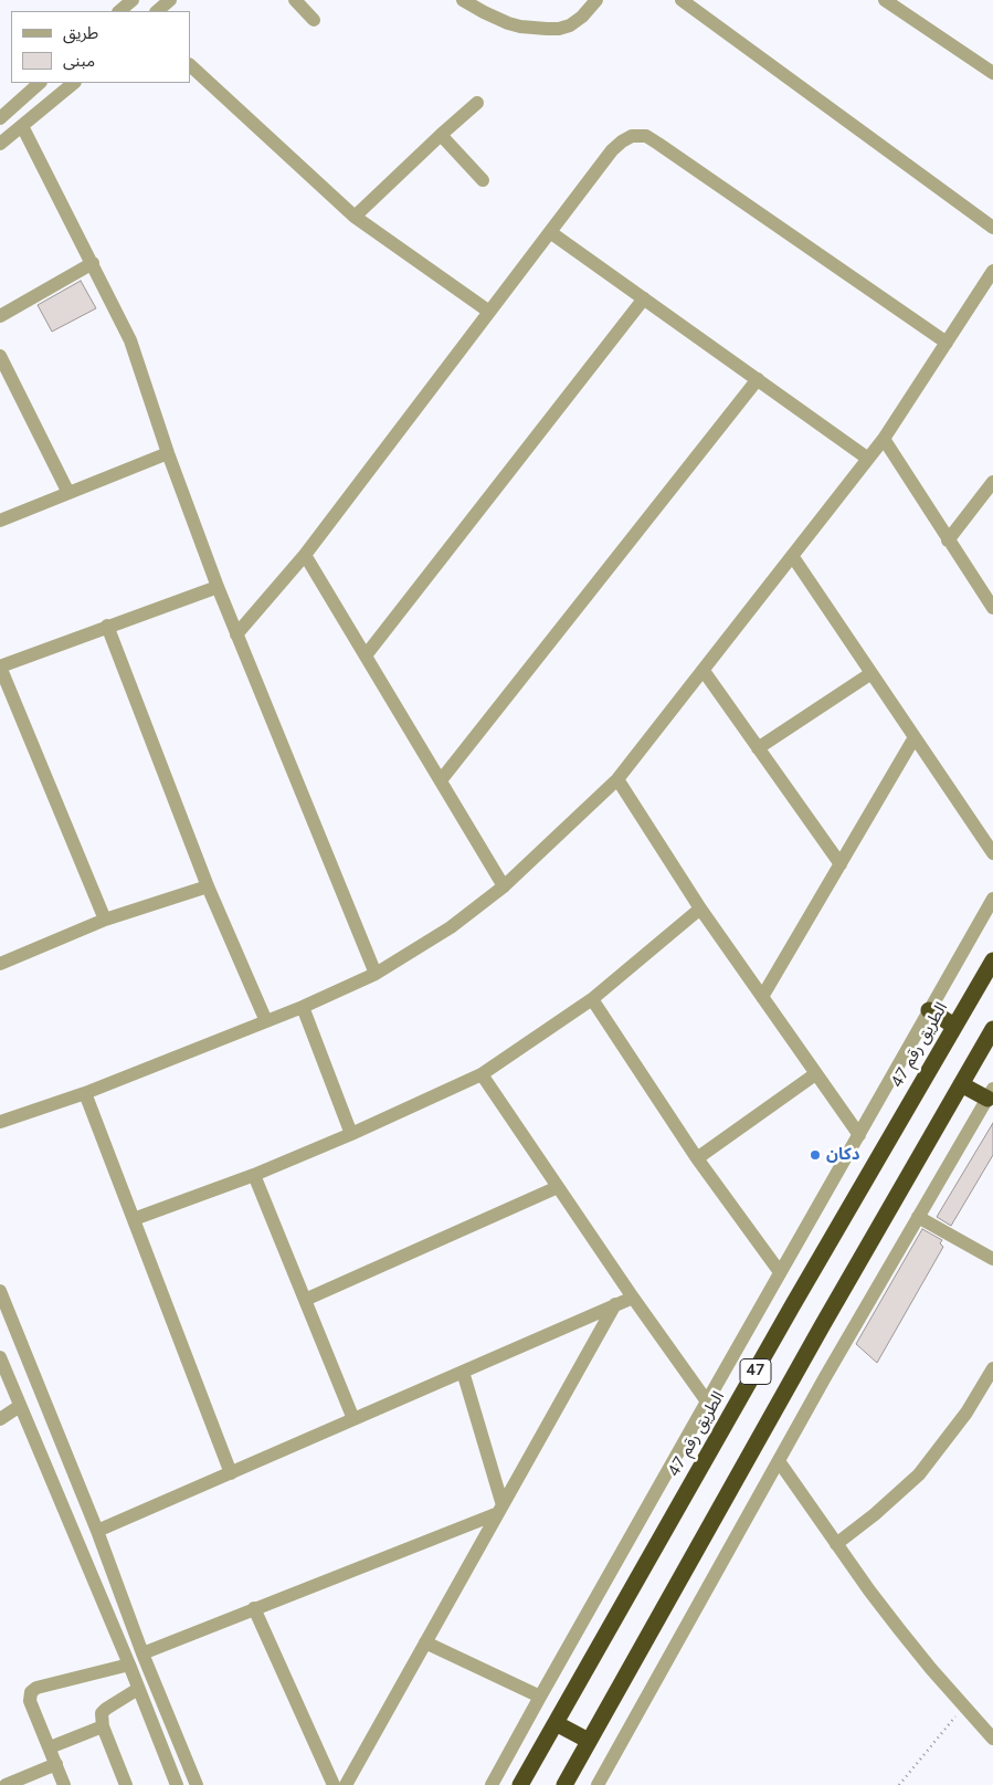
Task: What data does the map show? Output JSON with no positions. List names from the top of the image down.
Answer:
{
  "streets": {
    "highway": ["الطريق رقم 47", "47"]
  },
  "places": ["دكان"],
  "legend": ["طريق", "مبنى"]
}
